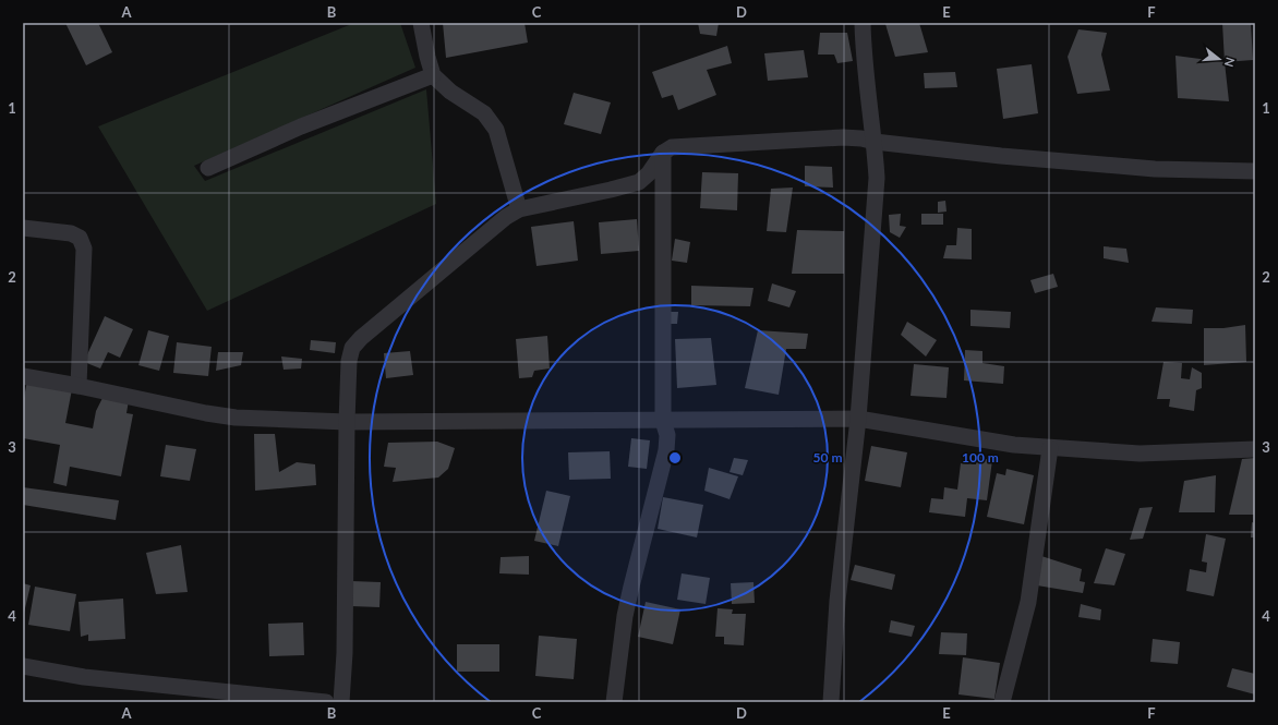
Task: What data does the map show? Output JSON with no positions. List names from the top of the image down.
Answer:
{
  "north": "right",
  "grid": {
    "columns": [
      "A",
      "B",
      "C",
      "D",
      "E",
      "F"
    ],
    "rows": [
      "1",
      "2",
      "3",
      "4"
    ]
  },
  "rings": ["50 m", "100 m"]
}
